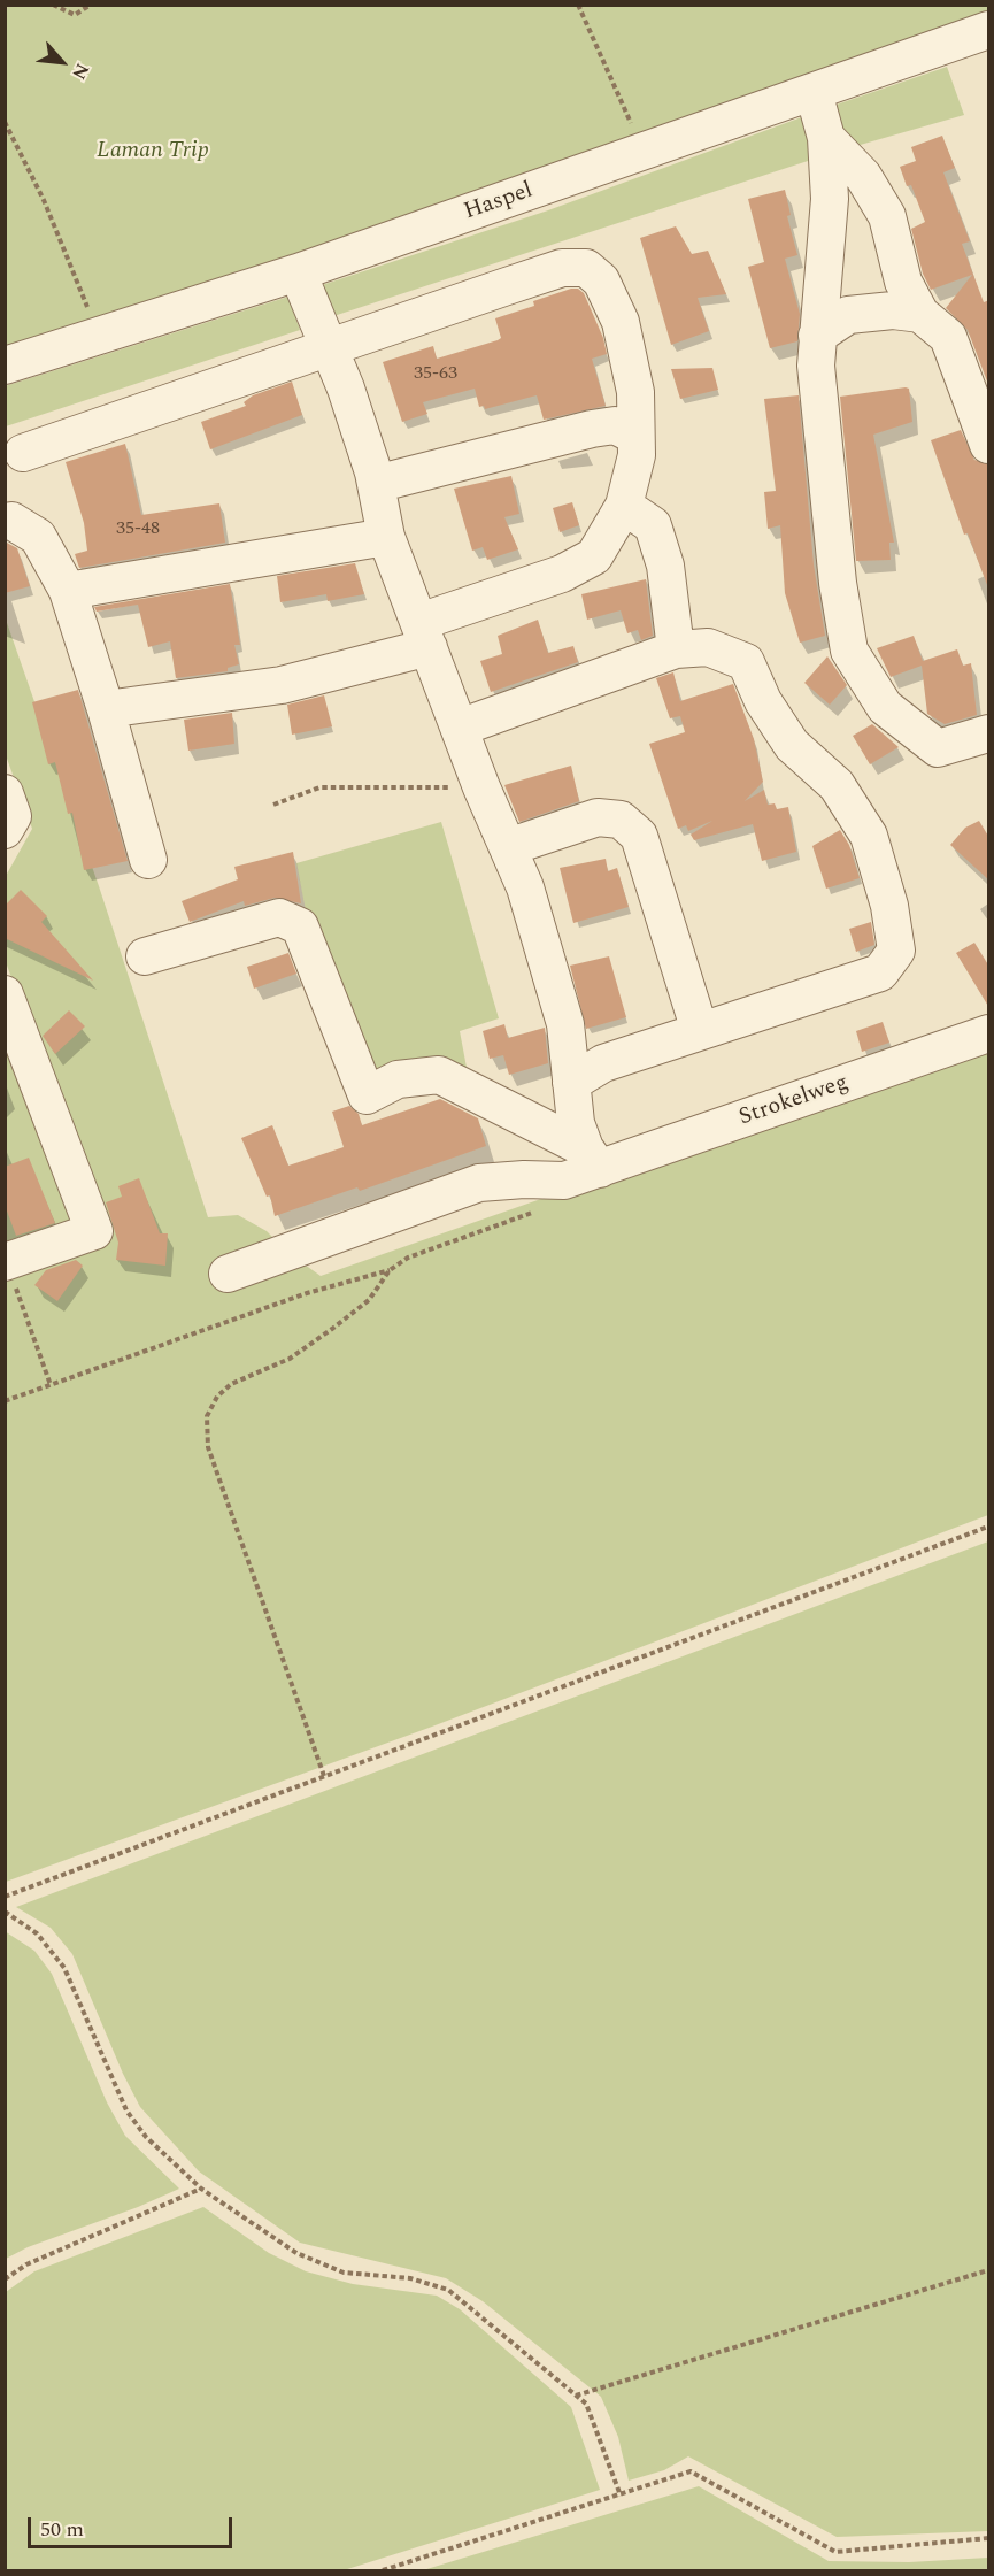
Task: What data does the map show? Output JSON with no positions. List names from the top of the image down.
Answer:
{
  "streets": {
    "street": ["Haspel", "Strokelweg"]
  },
  "parks": ["Laman Trip"],
  "house_numbers": ["35-63", "35-48"],
  "scale_bar": "50 m",
  "north": "bottom right"
}
